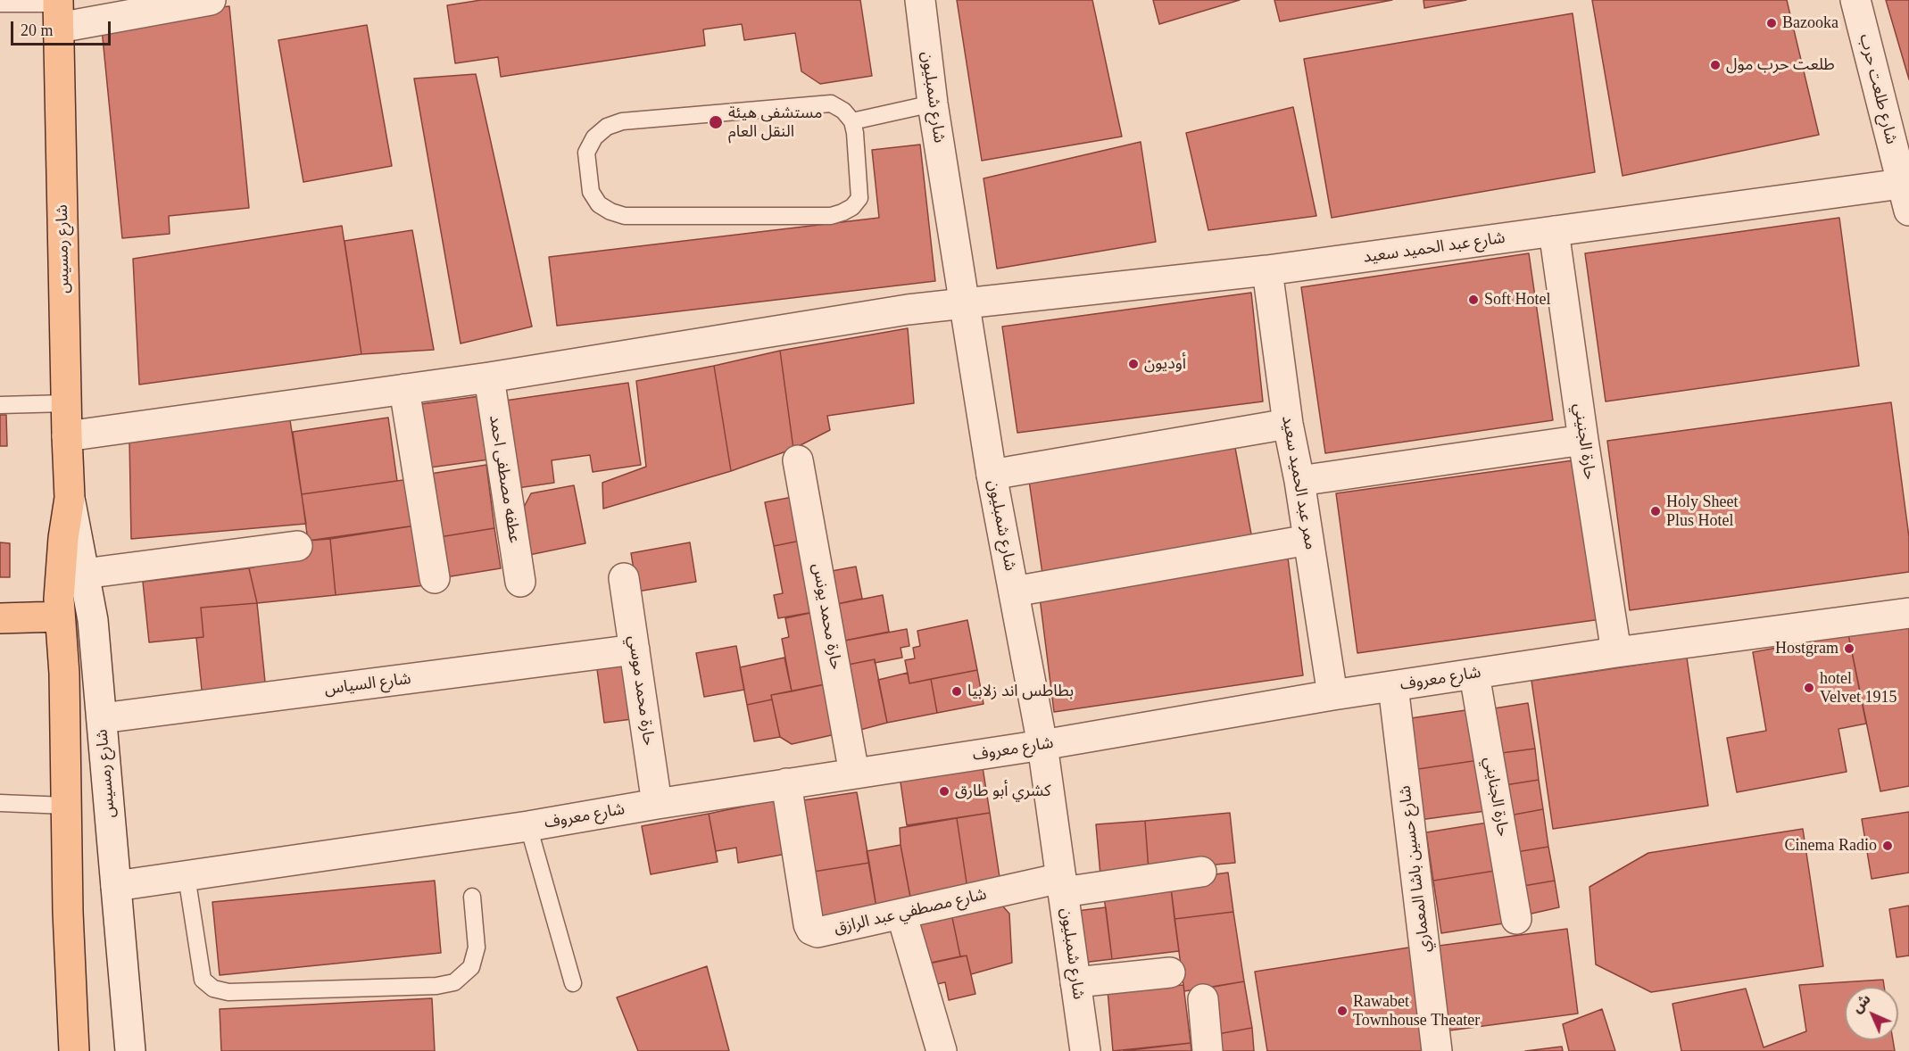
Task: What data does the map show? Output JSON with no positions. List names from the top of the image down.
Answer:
{
  "streets": {
    "main road": ["شارع رمسيس"],
    "street": [
      "شارع طلعت حرب",
      "شارع شمبليون",
      "شارع عبد الحميد سعيد",
      "حارة الجنيني",
      "عطفه مصطفى احمد",
      "ممر عبد الحميد سعيد",
      "حارة محمد يونس",
      "شارع معروف",
      "شارع السياس",
      "حارة محمد موسي",
      "حارة الجنايني",
      "شارع حسين باشا المعماري",
      "شارع مصطفي عبد الرازق"
    ]
  },
  "crossings": [
    ["شارع طلعت حرب", "شارع عبد الحميد سعيد"],
    ["شارع شمبليون", "شارع عبد الحميد سعيد"],
    ["شارع شمبليون", "شارع معروف"],
    ["شارع شمبليون", "شارع مصطفي عبد الرازق"],
    ["شارع عبد الحميد سعيد", "شارع رمسيس"],
    ["شارع عبد الحميد سعيد", "حارة الجنيني"],
    ["شارع عبد الحميد سعيد", "عطفه مصطفى احمد"],
    ["شارع عبد الحميد سعيد", "ممر عبد الحميد سعيد"],
    ["شارع رمسيس", "شارع معروف"],
    ["شارع رمسيس", "شارع السياس"],
    ["حارة الجنيني", "شارع معروف"],
    ["ممر عبد الحميد سعيد", "شارع معروف"],
    ["حارة محمد يونس", "شارع معروف"],
    ["شارع معروف", "حارة محمد موسي"],
    ["شارع معروف", "حارة الجنايني"],
    ["شارع معروف", "شارع حسين باشا المعماري"],
    ["شارع معروف", "شارع مصطفي عبد الرازق"],
    ["شارع السياس", "حارة محمد موسي"]
  ],
  "places": [
    "Bazooka",
    "طلعت حرب مول",
    "مستشفى هيئة النقل العام",
    "Soft Hotel",
    "أوديون",
    "Holy Sheet Plus Hotel",
    "Hostgram",
    "hotel Velvet 1915",
    "بطاطس اند زلابيا",
    "كشري أبو طارق",
    "Cinema Radio",
    "Rawabet Townhouse Theater"
  ],
  "scale_bar": "20 m",
  "north": "top left"
}
